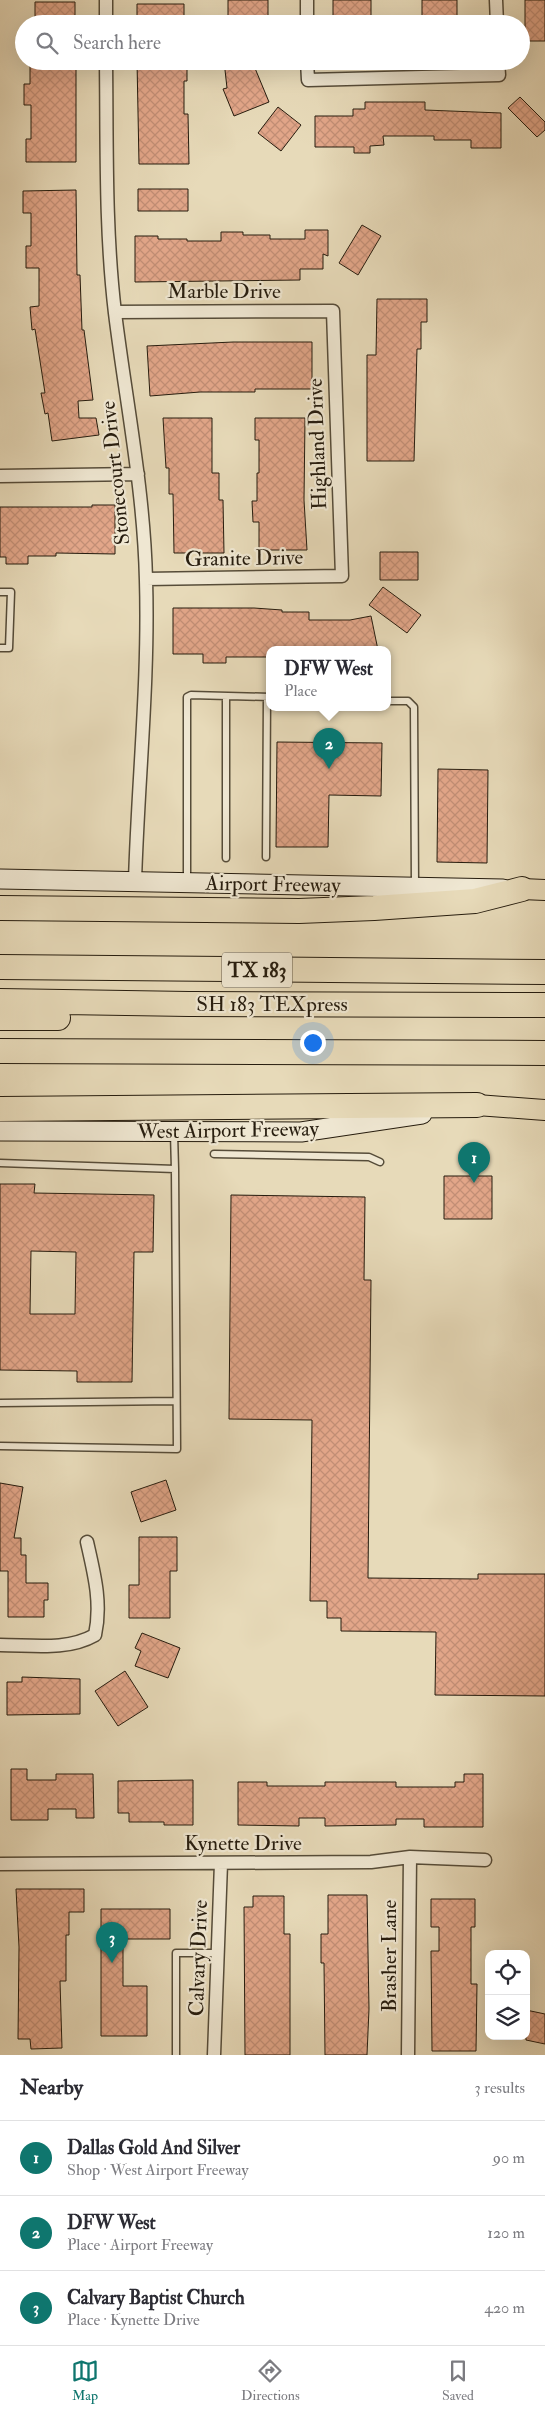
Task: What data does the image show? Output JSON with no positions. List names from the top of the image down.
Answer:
{
  "streets": {
    "highway": ["TX 183", "SH 183 TEXpress"],
    "main road": ["Airport Freeway", "West Airport Freeway"],
    "street": [
      "Marble Drive",
      "Highland Drive",
      "Stonecourt Drive",
      "Granite Drive",
      "Kynette Drive",
      "Brasher Lane",
      "Calvary Drive"
    ]
  },
  "crossings": [
    ["Marble Drive", "Highland Drive"],
    ["Marble Drive", "Stonecourt Drive"],
    ["Highland Drive", "Granite Drive"],
    ["Stonecourt Drive", "Granite Drive"],
    ["Stonecourt Drive", "Airport Freeway"],
    ["Kynette Drive", "Brasher Lane"],
    ["Kynette Drive", "Calvary Drive"]
  ],
  "page": {
    "search": "Search here",
    "popup": ["DFW West", "Place"],
    "pins": ["2", "1", "3"],
    "heading": ["Nearby", "3 results"],
    "list": [
      {
        "mark": "1",
        "name": "Dallas Gold And Silver",
        "note": "Shop · West Airport Freeway",
        "value": "90 m"
      },
      {
        "mark": "2",
        "name": "DFW West",
        "note": "Place · Airport Freeway",
        "value": "120 m"
      },
      {
        "mark": "3",
        "name": "Calvary Baptist Church",
        "note": "Place · Kynette Drive",
        "value": "420 m"
      }
    ],
    "nav": ["Map", "Directions", "Saved"]
  }
}
